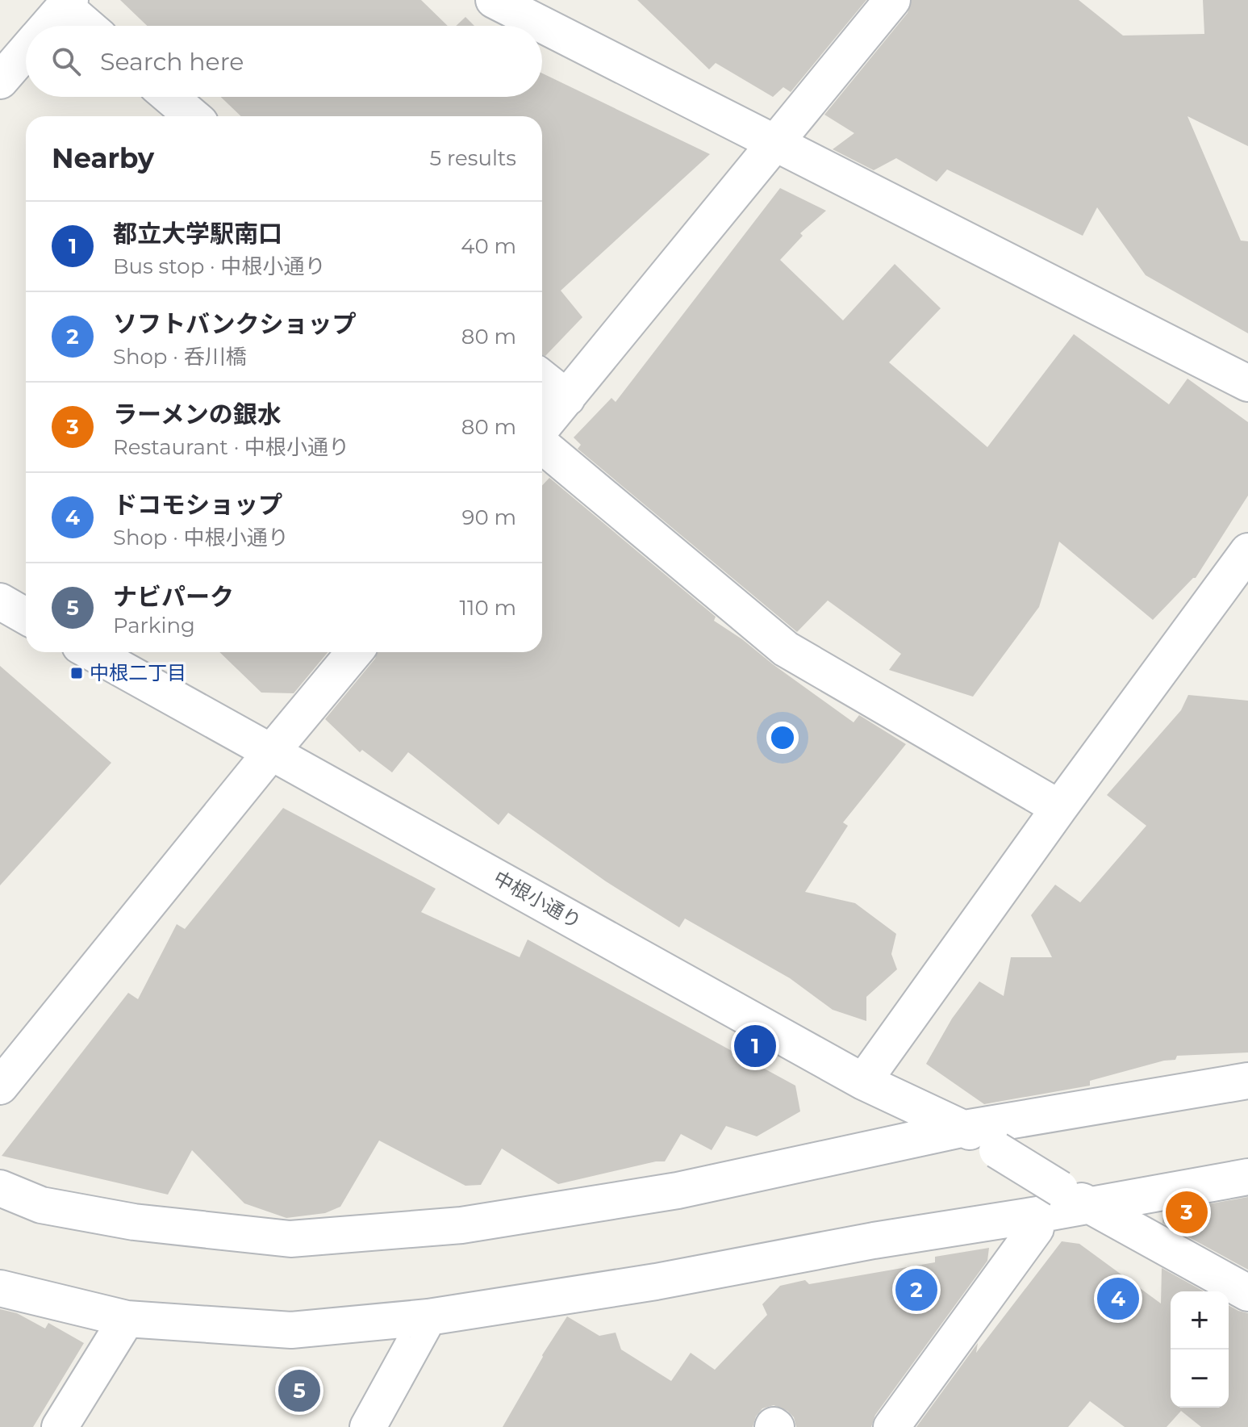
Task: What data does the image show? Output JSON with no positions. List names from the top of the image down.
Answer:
{
  "streets": {
    "street": ["中根小通り"]
  },
  "places": {
    "transit": ["中根二丁目"]
  },
  "page": {
    "search": "Search here",
    "heading": ["Nearby", "5 results"],
    "list": [
      {
        "mark": "1",
        "name": "都立大学駅南口",
        "note": "Bus stop · 中根小通り",
        "value": "40 m"
      },
      {
        "mark": "2",
        "name": "ソフトバンクショップ",
        "note": "Shop · 呑川橋",
        "value": "80 m"
      },
      {
        "mark": "3",
        "name": "ラーメンの銀水",
        "note": "Restaurant · 中根小通り",
        "value": "80 m"
      },
      {
        "mark": "4",
        "name": "ドコモショップ",
        "note": "Shop · 中根小通り",
        "value": "90 m"
      },
      {
        "mark": "5",
        "name": "ナビパーク",
        "note": "Parking",
        "value": "110 m"
      }
    ],
    "pins": [
      "1",
      "3",
      "2",
      "4",
      "5"
    ],
    "map_buttons": ["+", "−"]
  }
}
